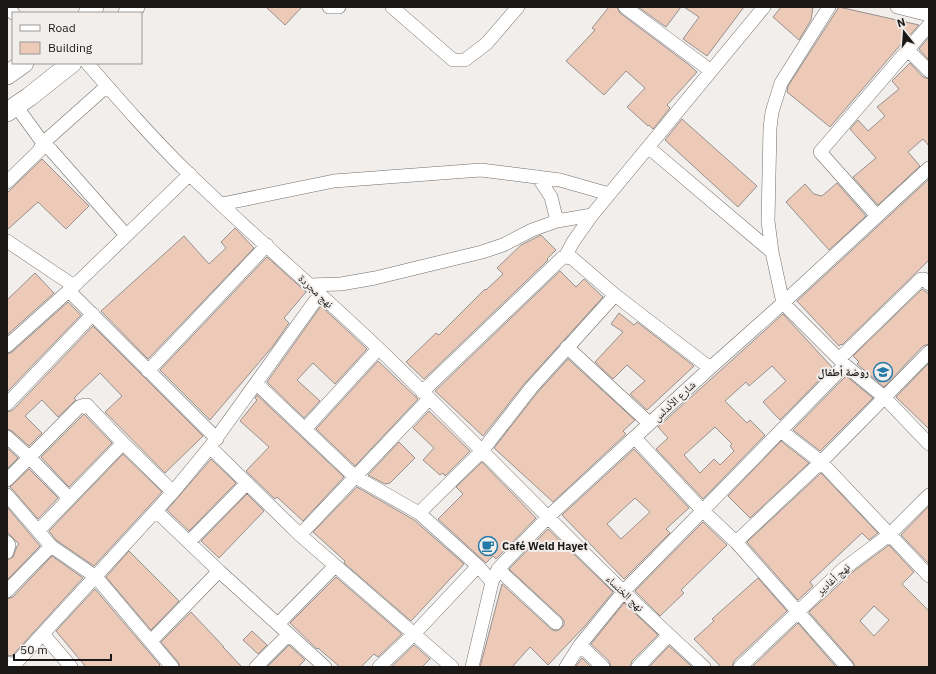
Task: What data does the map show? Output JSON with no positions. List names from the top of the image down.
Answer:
{
  "streets": {
    "street": [
      "نهج مجردة",
      "شارع الأندلس",
      "نهج أغادير",
      "نهج الخنساء"
    ]
  },
  "crossings": [
    ["نهج مجردة", "شارع الأندلس"],
    ["نهج مجردة", "نهج الخنساء"],
    ["شارع الأندلس", "نهج الخنساء"]
  ],
  "places": {
    "school or university": ["روضة أطفال"],
    "cafe": ["Café Weld Hayet"]
  },
  "legend": ["Road", "Building"],
  "scale_bar": "50 m",
  "north": "top"
}
